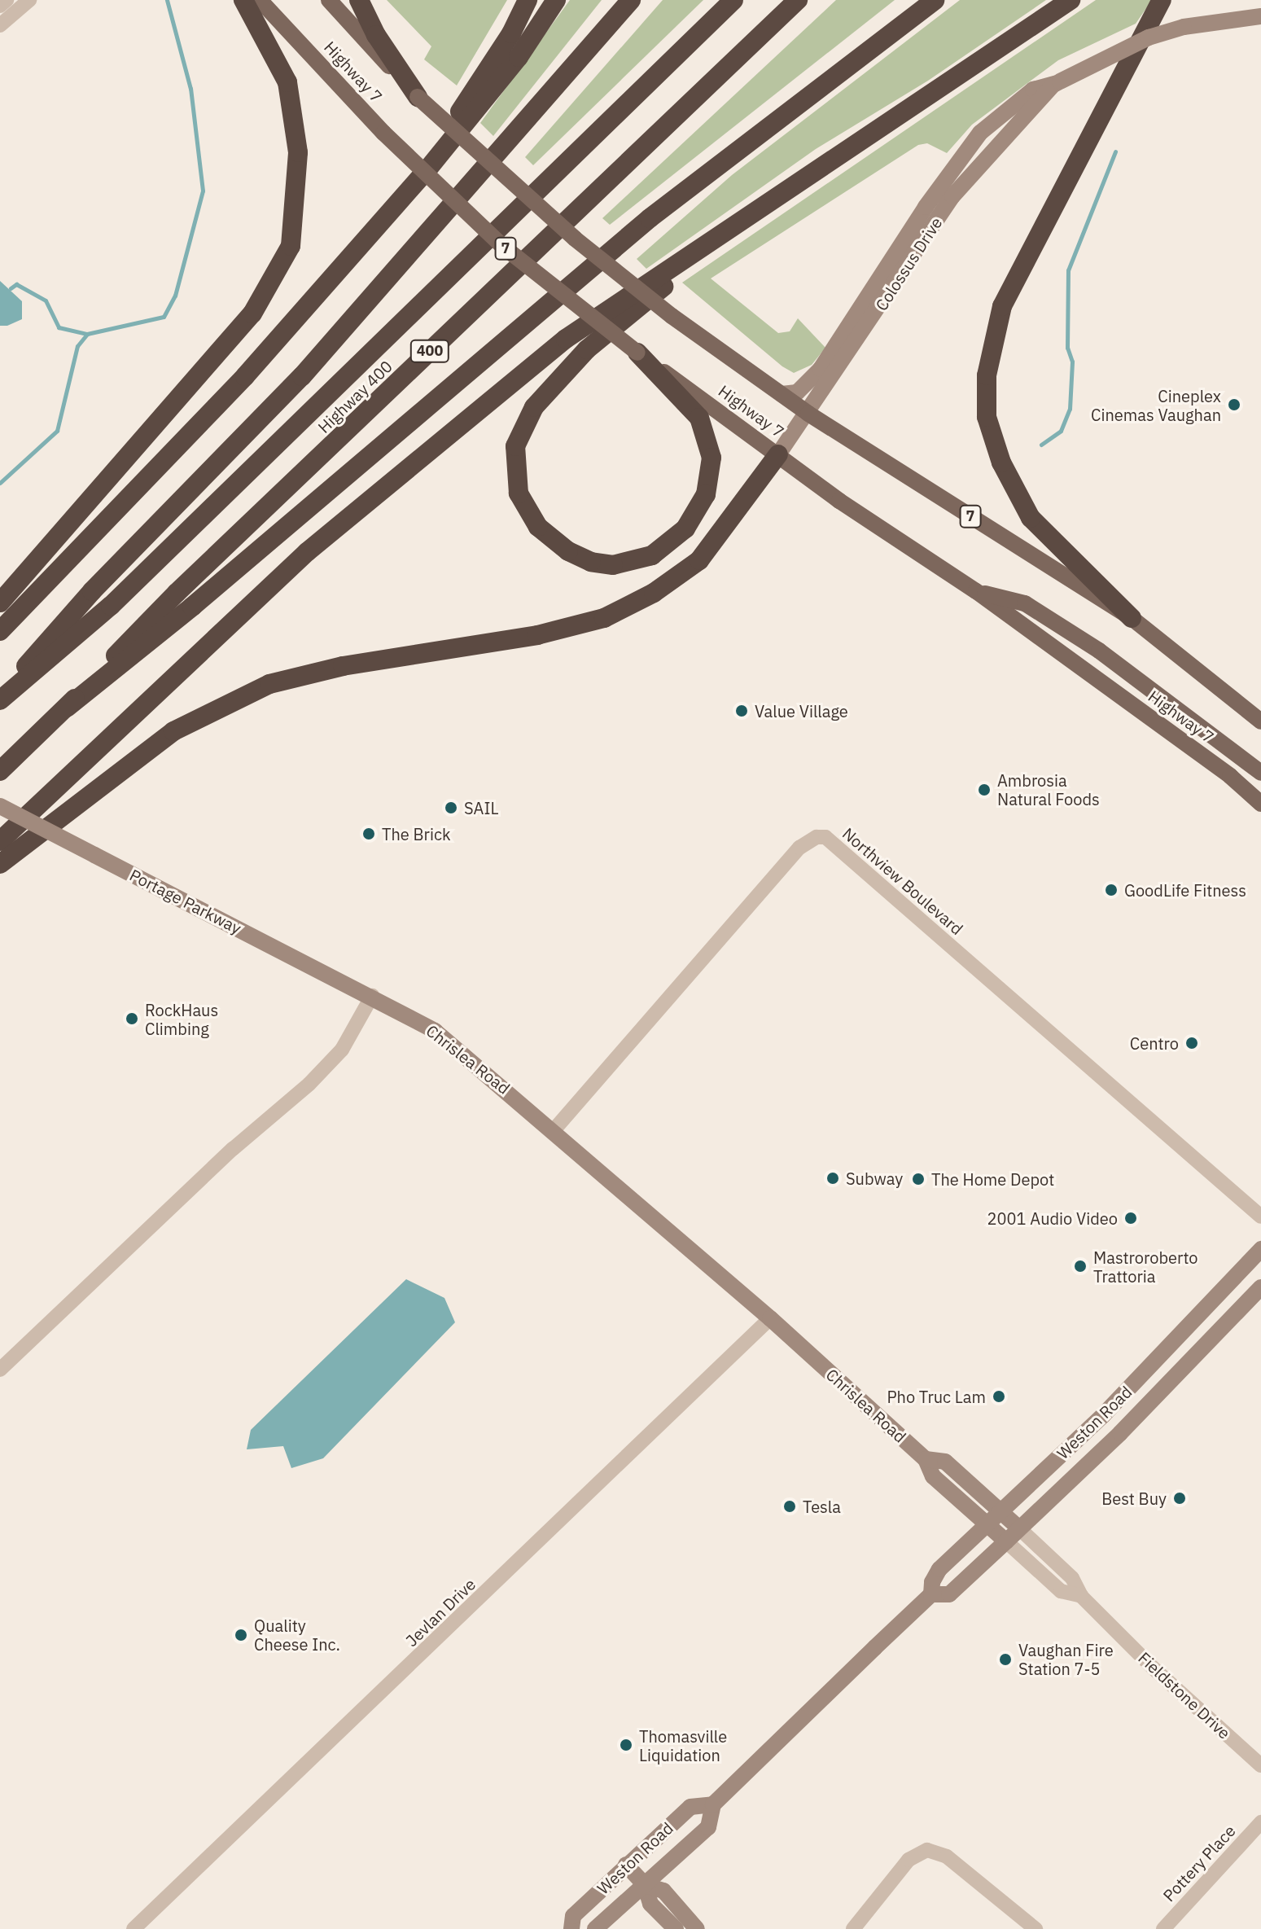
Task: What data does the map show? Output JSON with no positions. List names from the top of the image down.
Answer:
{
  "streets": {
    "highway": ["400", "Highway 400"],
    "main road": ["Highway 7", "7"],
    "street": [
      "Colossus Drive",
      "Northview Boulevard",
      "Portage Parkway",
      "Chrislea Road",
      "Weston Road",
      "Jevlan Drive",
      "Fieldstone Drive",
      "Pottery Place"
    ]
  },
  "crossings": [
    ["Highway 7", "Colossus Drive"],
    ["Northview Boulevard", "Chrislea Road"],
    ["Portage Parkway", "Chrislea Road"],
    ["Chrislea Road", "Weston Road"],
    ["Chrislea Road", "Jevlan Drive"],
    ["Chrislea Road", "Fieldstone Drive"],
    ["Weston Road", "Fieldstone Drive"]
  ],
  "places": [
    "Cineplex Cinemas Vaughan",
    "Value Village",
    "Ambrosia Natural Foods",
    "SAIL",
    "The Brick",
    "GoodLife Fitness",
    "RockHaus Climbing",
    "Centro",
    "Subway",
    "The Home Depot",
    "2001 Audio Video",
    "Mastroroberto Trattoria",
    "Pho Truc Lam",
    "Best Buy",
    "Tesla",
    "Quality Cheese Inc.",
    "Vaughan Fire Station 7-5",
    "Thomasville Liquidation"
  ]
}
